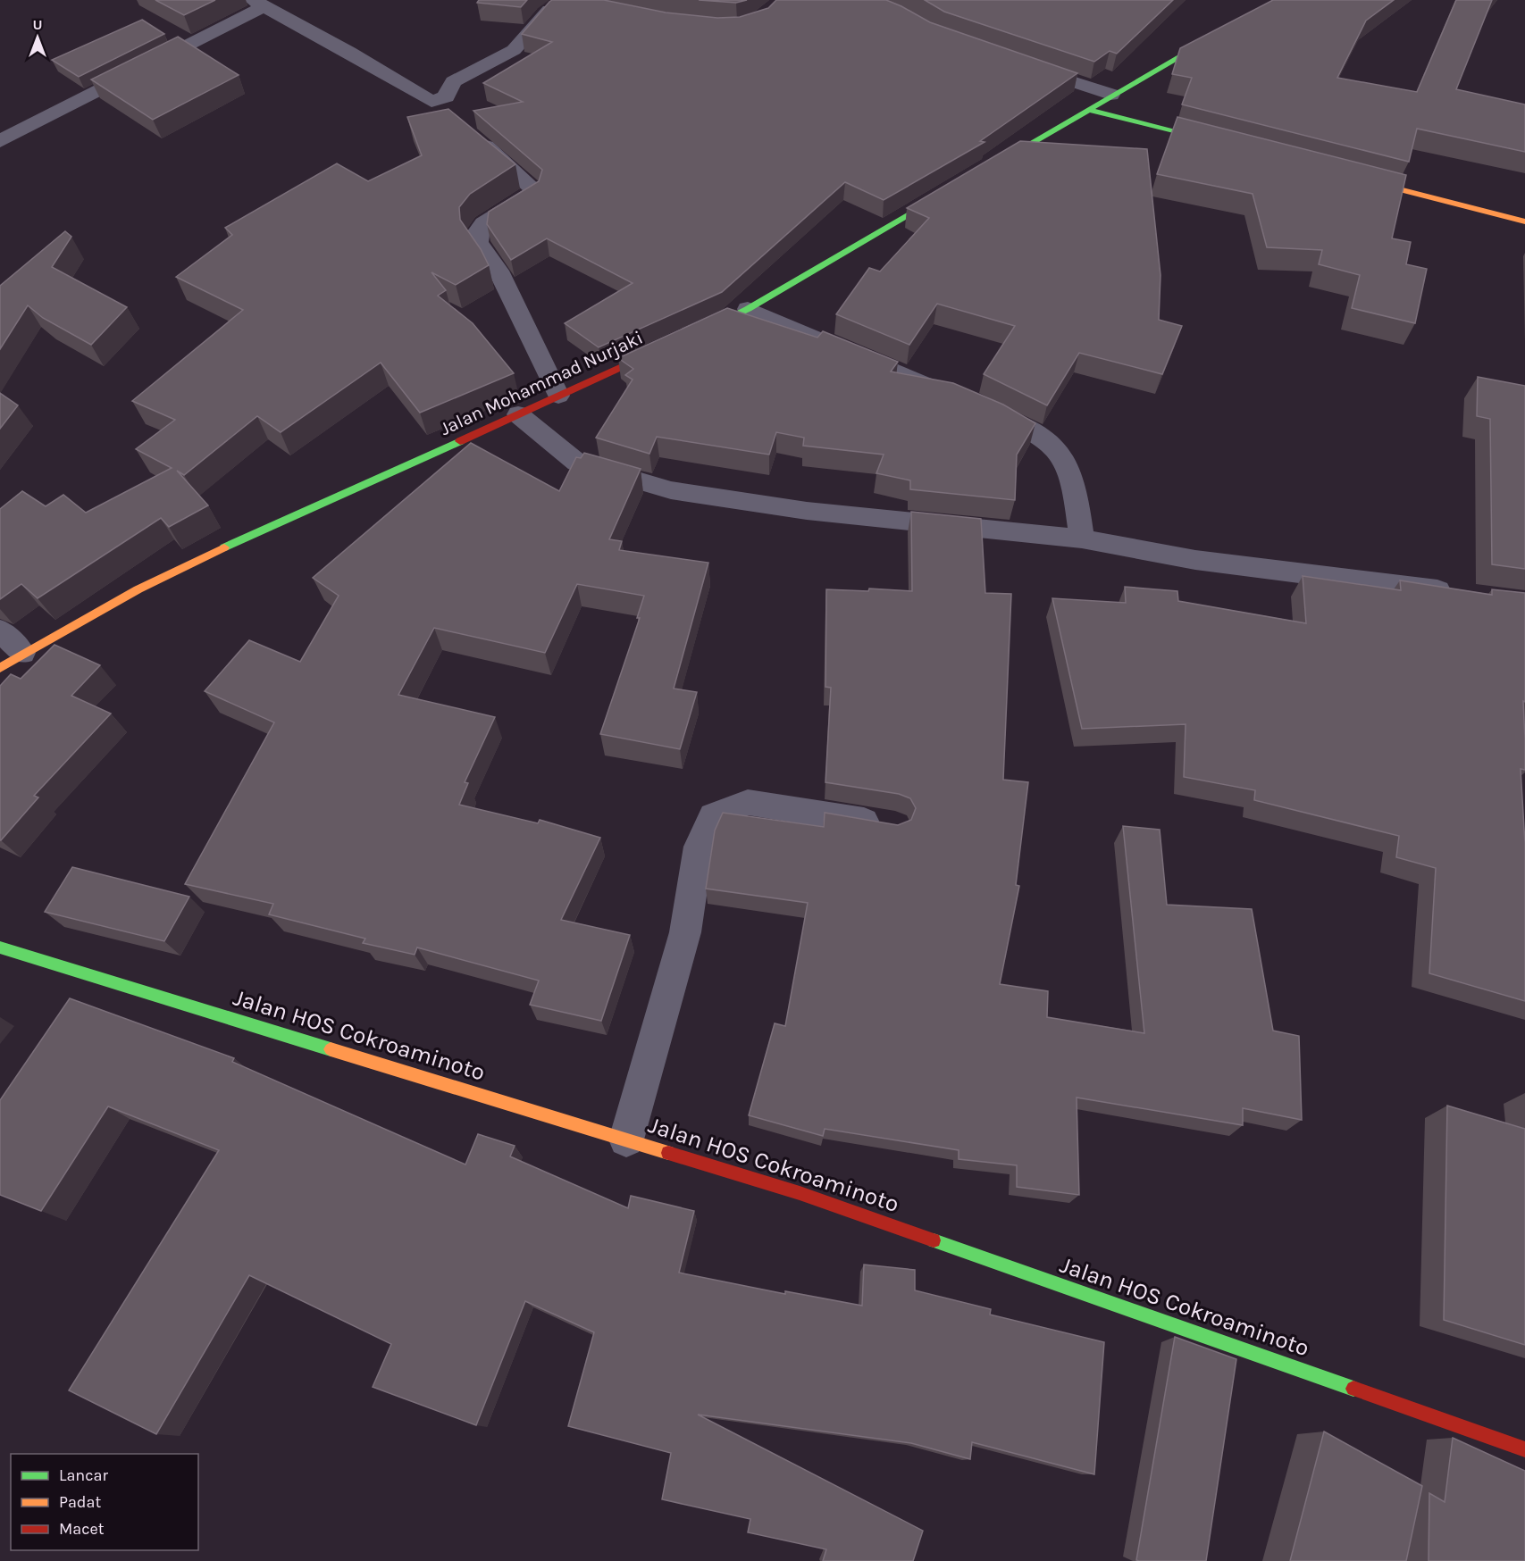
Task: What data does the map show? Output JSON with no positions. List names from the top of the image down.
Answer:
{
  "streets": {
    "street": ["Jalan Mohammad Nurjaki", "Jalan HOS Cokroaminoto"]
  },
  "legend": ["Lancar", "Padat", "Macet"],
  "north": "top"
}
